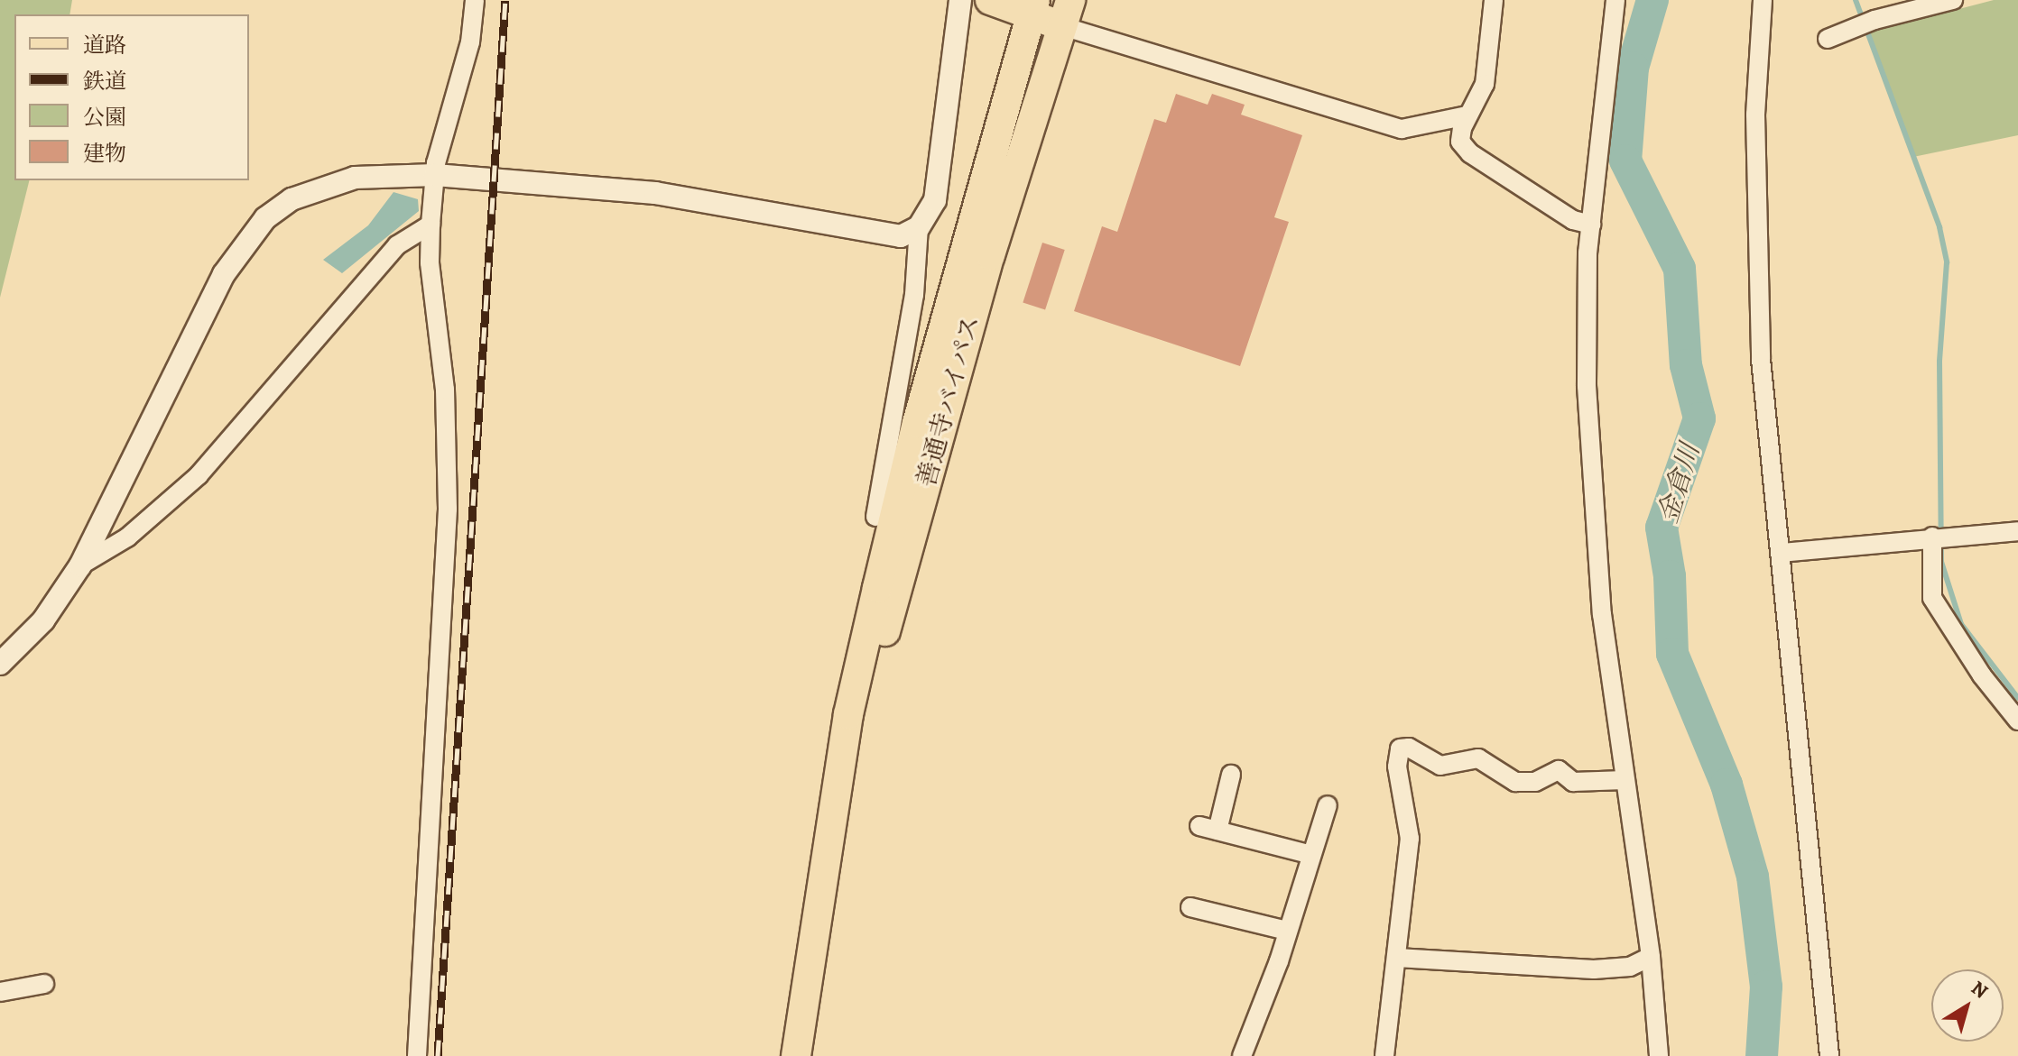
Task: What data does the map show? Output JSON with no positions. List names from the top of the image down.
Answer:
{
  "streets": {
    "main road": ["善通寺バイパス"]
  },
  "water": ["金倉川"],
  "legend": [
    "道路",
    "鉄道",
    "公園",
    "建物"
  ],
  "north": "top right"
}
